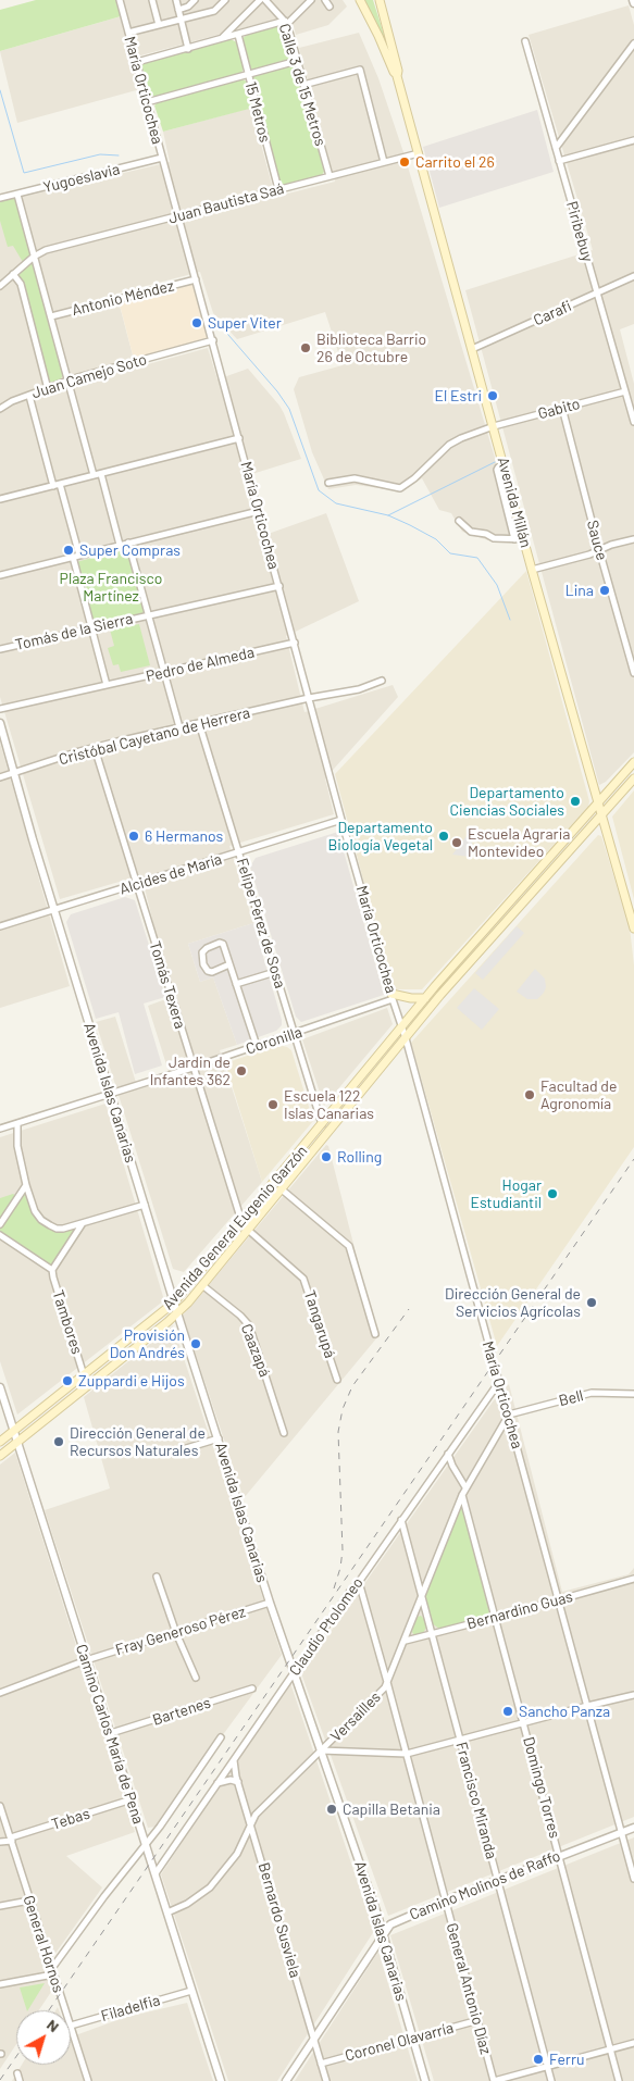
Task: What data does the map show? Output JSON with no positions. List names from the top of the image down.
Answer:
{
  "streets": {
    "main road": ["Avenida Millán", "Avenida General Eugenio Garzón"],
    "street": [
      "Calle 3 de 15 Metros",
      "María Orticochea",
      "15 Metros",
      "Yugoeslavia",
      "Juan Bautista Saá",
      "Piribebuy",
      "Antonio Méndez",
      "Carafi",
      "Juan Camejo Soto",
      "Gabito",
      "Sauce",
      "Tomás de la Sierra",
      "Pedro de Almeda",
      "Cristóbal Cayetano de Herrera",
      "Alcides de María",
      "Felipe Pérez de Sosa",
      "Tomás Texera",
      "Coronilla",
      "Avenida Islas Canarias",
      "Tambores",
      "Tangarupá",
      "Caazapá",
      "Bell",
      "Bernardino Guas",
      "Claudio Ptolomeo",
      "Fray Generoso Pérez",
      "Bartenes",
      "Versailles",
      "Camino Carlos María de Pena",
      "Domingo Torres",
      "Francisco Miranda",
      "Tebas",
      "Camino Molinos de Raffo",
      "Bernardo Susviela",
      "General Hornos",
      "General Antonio Díaz",
      "Filadelfia",
      "Coronel Olavarría"
    ]
  },
  "crossings": [
    ["Calle 3 de 15 Metros", "Juan Bautista Saá"],
    ["María Orticochea", "Yugoeslavia"],
    ["María Orticochea", "Juan Bautista Saá"],
    ["María Orticochea", "Antonio Méndez"],
    ["María Orticochea", "Juan Camejo Soto"],
    ["María Orticochea", "Tomás de la Sierra"],
    ["María Orticochea", "Pedro de Almeda"],
    ["María Orticochea", "Cristóbal Cayetano de Herrera"],
    ["María Orticochea", "Alcides de María"],
    ["María Orticochea", "Coronilla"],
    ["María Orticochea", "Avenida General Eugenio Garzón"],
    ["María Orticochea", "Bell"],
    ["María Orticochea", "Bernardino Guas"],
    ["María Orticochea", "Claudio Ptolomeo"],
    ["María Orticochea", "Versailles"],
    ["María Orticochea", "Camino Molinos de Raffo"],
    ["15 Metros", "Juan Bautista Saá"],
    ["Juan Bautista Saá", "Avenida Millán"],
    ["Piribebuy", "Carafi"],
    ["Piribebuy", "Gabito"],
    ["Carafi", "Avenida Millán"],
    ["Gabito", "Avenida Millán"],
    ["Gabito", "Sauce"],
    ["Avenida Millán", "Avenida General Eugenio Garzón"],
    ["Cristóbal Cayetano de Herrera", "Felipe Pérez de Sosa"],
    ["Cristóbal Cayetano de Herrera", "Tomás Texera"],
    ["Cristóbal Cayetano de Herrera", "Avenida Islas Canarias"],
    ["Alcides de María", "Felipe Pérez de Sosa"],
    ["Alcides de María", "Tomás Texera"],
    ["Alcides de María", "Avenida Islas Canarias"],
    ["Felipe Pérez de Sosa", "Coronilla"],
    ["Felipe Pérez de Sosa", "Avenida General Eugenio Garzón"],
    ["Tomás Texera", "Coronilla"],
    ["Tomás Texera", "Avenida General Eugenio Garzón"],
    ["Coronilla", "Avenida Islas Canarias"],
    ["Avenida Islas Canarias", "Avenida General Eugenio Garzón"],
    ["Avenida Islas Canarias", "Claudio Ptolomeo"],
    ["Avenida Islas Canarias", "Fray Generoso Pérez"],
    ["Avenida Islas Canarias", "Versailles"],
    ["Avenida Islas Canarias", "Camino Molinos de Raffo"],
    ["Avenida Islas Canarias", "Coronel Olavarría"],
    ["Avenida General Eugenio Garzón", "Tambores"],
    ["Avenida General Eugenio Garzón", "Tangarupá"],
    ["Avenida General Eugenio Garzón", "Caazapá"],
    ["Avenida General Eugenio Garzón", "Camino Carlos María de Pena"],
    ["Bell", "Versailles"],
    ["Bernardino Guas", "Versailles"],
    ["Bernardino Guas", "Domingo Torres"],
    ["Bernardino Guas", "Francisco Miranda"],
    ["Claudio Ptolomeo", "Camino Carlos María de Pena"],
    ["Claudio Ptolomeo", "Francisco Miranda"],
    ["Claudio Ptolomeo", "Bernardo Susviela"],
    ["Claudio Ptolomeo", "General Antonio Díaz"],
    ["Fray Generoso Pérez", "Camino Carlos María de Pena"],
    ["Bartenes", "Camino Carlos María de Pena"],
    ["Versailles", "Camino Carlos María de Pena"],
    ["Versailles", "Domingo Torres"],
    ["Versailles", "Francisco Miranda"],
    ["Versailles", "Bernardo Susviela"],
    ["Versailles", "General Antonio Díaz"],
    ["Camino Carlos María de Pena", "Tebas"],
    ["Camino Carlos María de Pena", "Filadelfia"],
    ["Domingo Torres", "Camino Molinos de Raffo"],
    ["Francisco Miranda", "Camino Molinos de Raffo"],
    ["Tebas", "General Hornos"],
    ["Camino Molinos de Raffo", "Bernardo Susviela"],
    ["Camino Molinos de Raffo", "General Antonio Díaz"],
    ["Bernardo Susviela", "Coronel Olavarría"],
    ["General Antonio Díaz", "Coronel Olavarría"]
  ],
  "parks": ["Plaza Francisco Martínez"],
  "places": [
    "Carrito el 26",
    "Super Viter",
    "Biblioteca Barrio 26 de Octubre",
    "El Estri",
    "Super Compras",
    "Lina",
    "Departamento Ciencias Sociales",
    "6 Hermanos",
    "Departamento Biología Vegetal",
    "Escuela Agraria Montevideo",
    "Jardin de Infantes 362",
    "Facultad de Agronomía",
    "Escuela 122 Islas Canarias",
    "Rolling",
    "Hogar Estudiantil",
    "Dirección General de Servicios Agrícolas",
    "Provisión Don Andrés",
    "Zuppardi e Hijos",
    "Dirección General de Recursos Naturales",
    "Sancho Panza",
    "Capilla Betania",
    "Ferru"
  ],
  "north": "top right"
}
